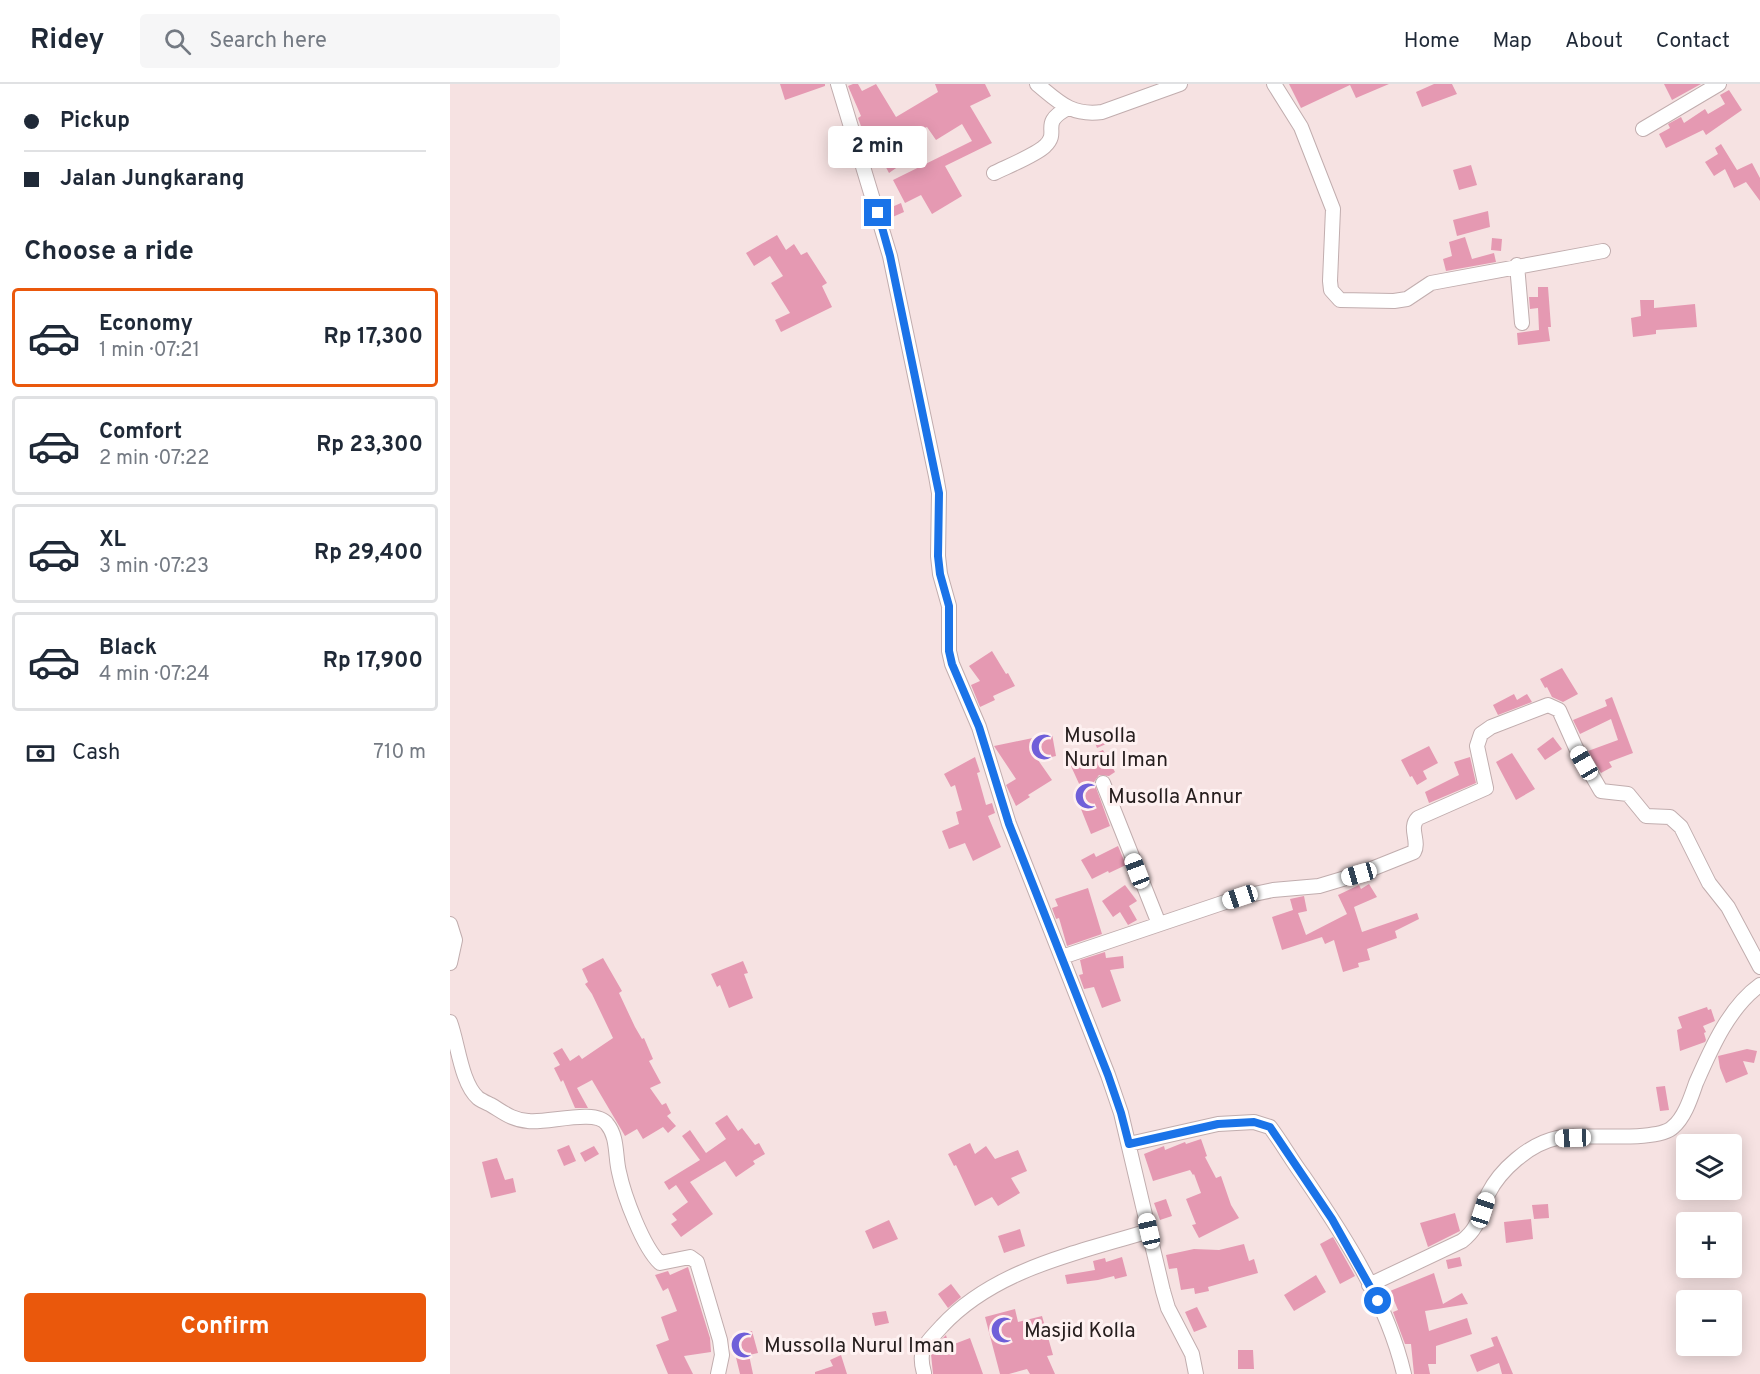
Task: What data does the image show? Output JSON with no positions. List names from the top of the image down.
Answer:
{
  "places": {
    "mosque": [
      "Musolla Nurul Iman",
      "Musolla Annur",
      "Masjid Kolla",
      "Mussolla Nurul Iman"
    ]
  },
  "page": {
    "header": "Ridey",
    "search": "Search here",
    "nav": [
      "Home",
      "Map",
      "About",
      "Contact"
    ],
    "banner": ["Pickup", "Jalan Jungkarang"],
    "bubble": "2 min",
    "heading": "Choose a ride",
    "list": [
      {
        "name": "Economy",
        "note": "1 min · 07:21",
        "value": "Rp 17,300"
      },
      {
        "name": "Comfort",
        "note": "2 min · 07:22",
        "value": "Rp 23,300"
      },
      {
        "name": "XL",
        "note": "3 min · 07:23",
        "value": "Rp 29,400"
      },
      {
        "name": "Black",
        "note": "4 min · 07:24",
        "value": "Rp 17,900"
      }
    ],
    "pay": ["Cash", "710 m"],
    "map_buttons": ["+", "−"],
    "buttons": "Confirm"
  }
}
